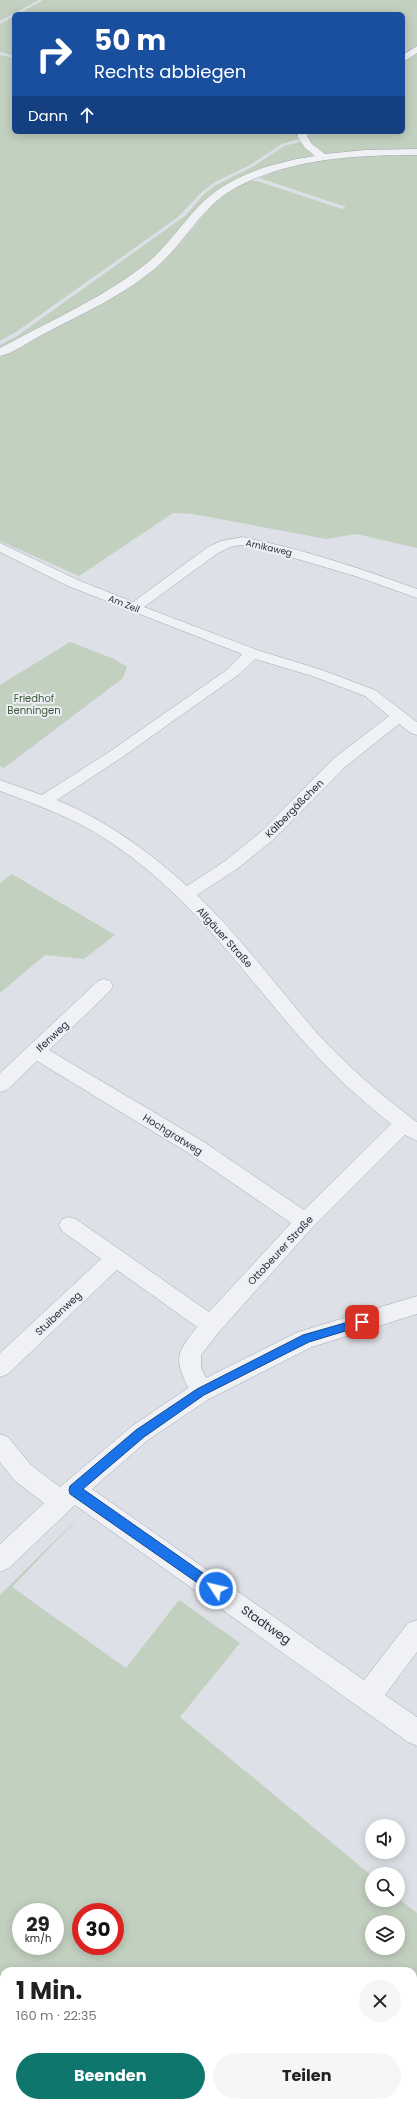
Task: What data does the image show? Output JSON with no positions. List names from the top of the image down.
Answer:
{
  "streets": {
    "street": [
      "Arnikaweg",
      "Am Zeil",
      "Kälbergäßchen",
      "Allgäuer Straße",
      "Ifenweg",
      "Hochgratweg",
      "Ottobeurer Straße",
      "Stuibenweg",
      "Stadtweg"
    ]
  },
  "crossings": [
    ["Arnikaweg", "Am Zeil"],
    ["Am Zeil", "Kälbergäßchen"],
    ["Kälbergäßchen", "Allgäuer Straße"],
    ["Allgäuer Straße", "Ottobeurer Straße"],
    ["Ifenweg", "Hochgratweg"],
    ["Hochgratweg", "Ottobeurer Straße"]
  ],
  "parks": ["Friedhof Benningen"],
  "page": {
    "turn": ["50 m", "Rechts abbiegen"],
    "then": "Dann",
    "speed": "29 km/h",
    "limit": "30",
    "heading": ["1 Min.", "160 m · 22:35"],
    "buttons": ["Beenden", "Teilen"]
  }
}
